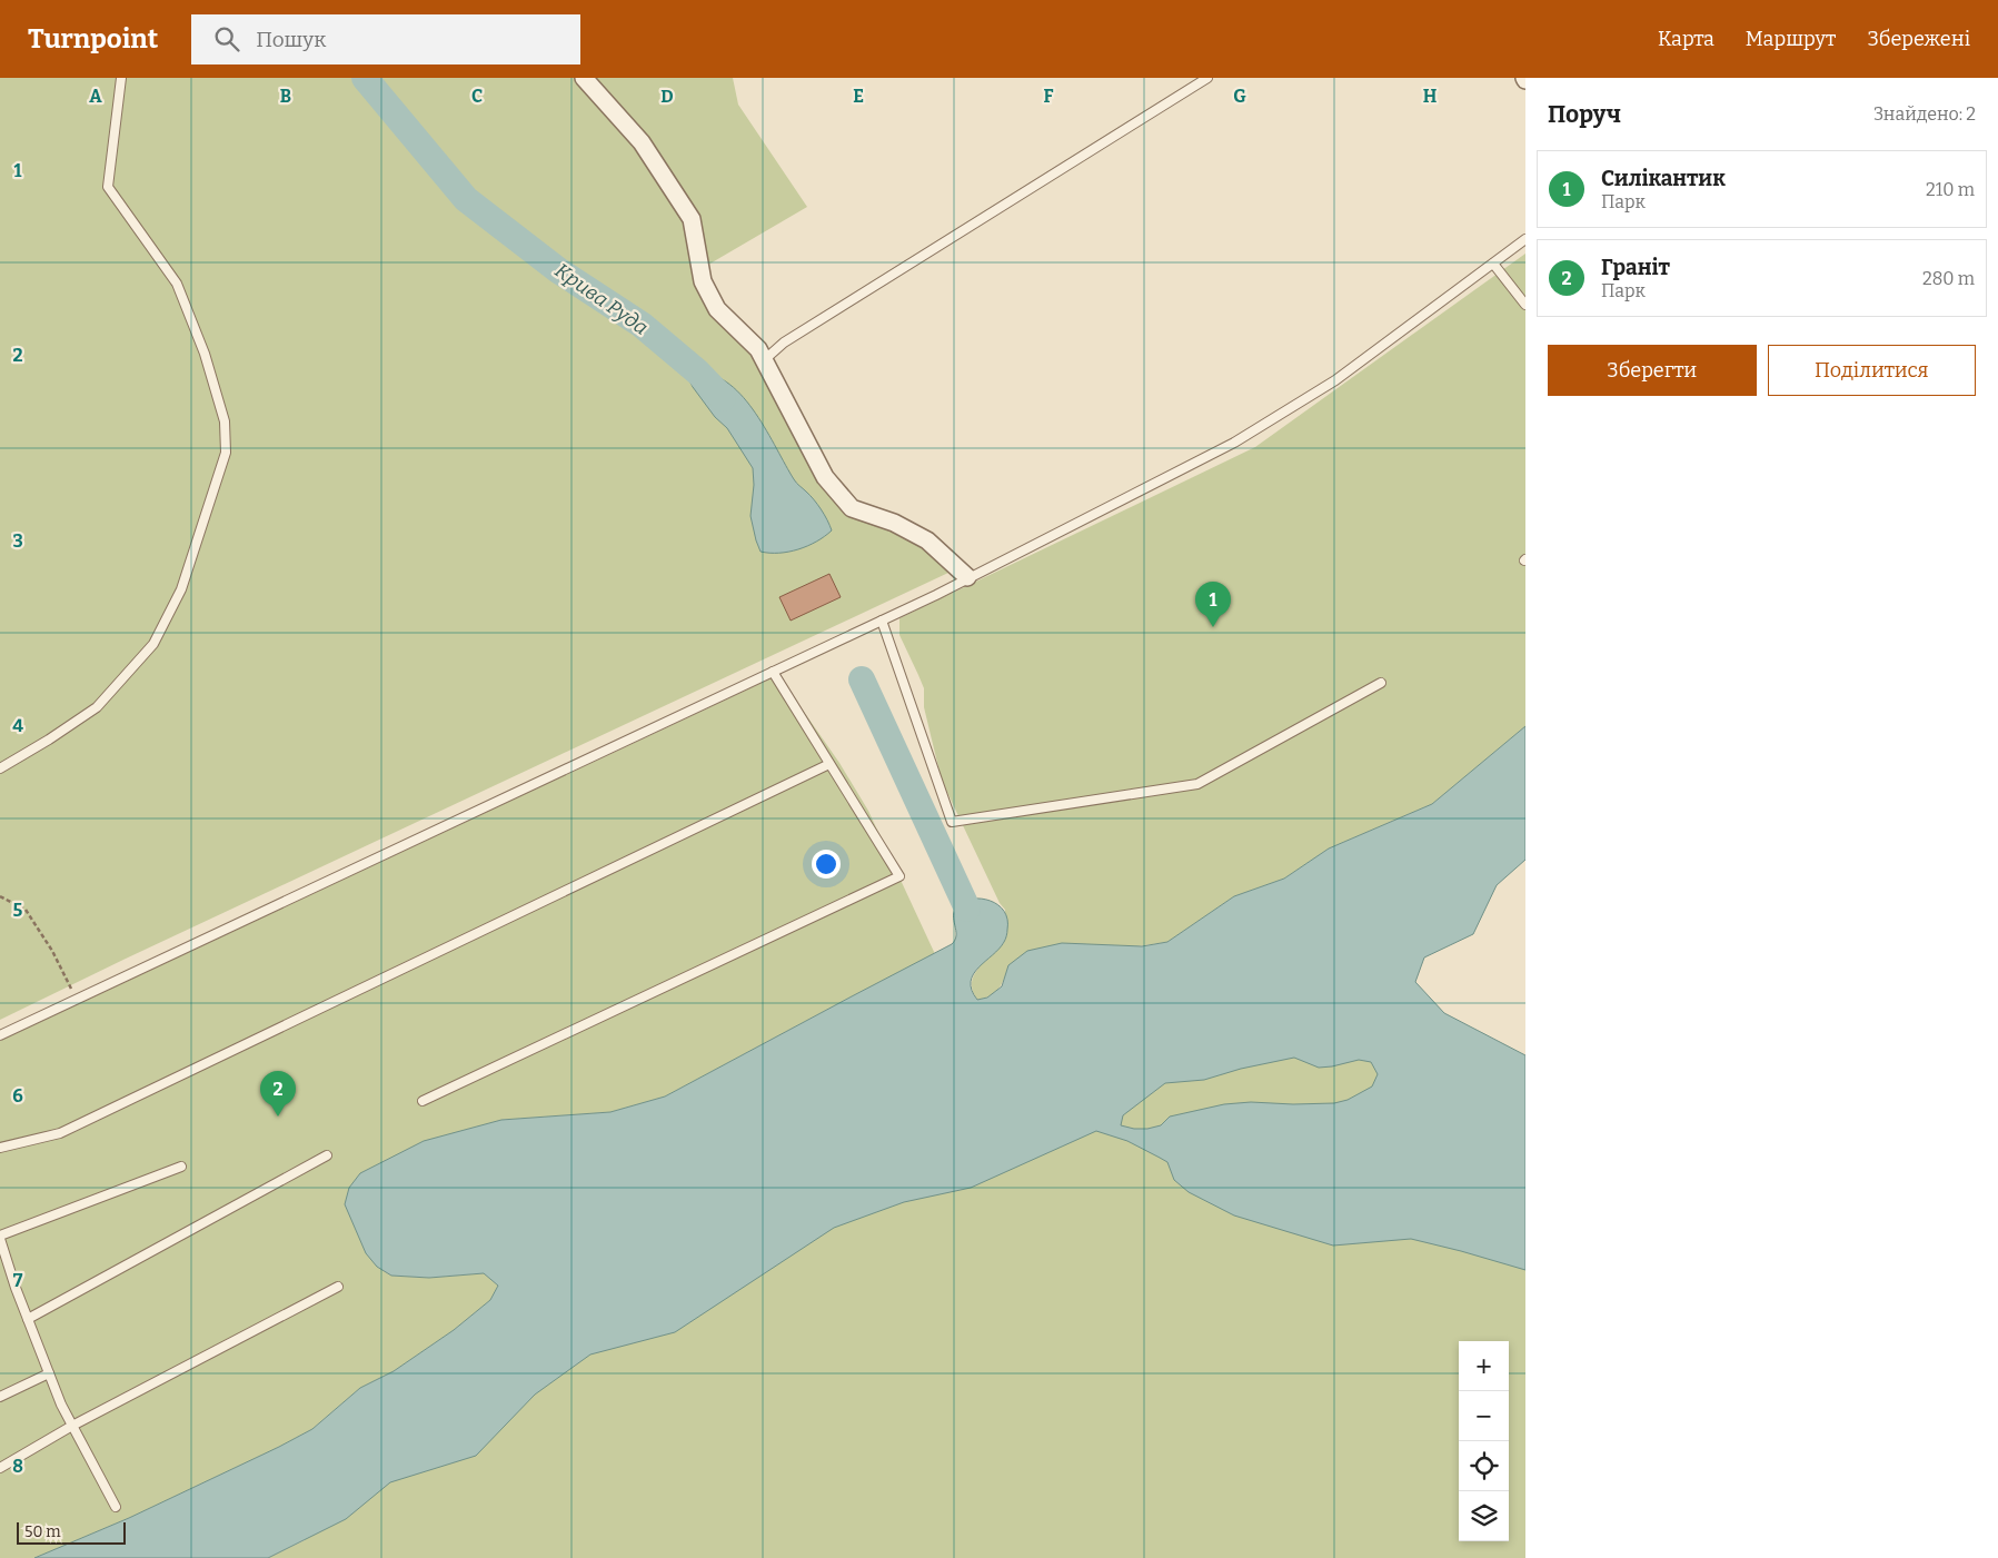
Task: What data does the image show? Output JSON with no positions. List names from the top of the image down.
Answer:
{
  "water": ["Крива Руда"],
  "scale_bar": "50 m",
  "page": {
    "header": "Turnpoint",
    "search": "Пошук",
    "nav": ["Карта", "Маршрут", "Збережені"],
    "heading": ["Поруч", "Знайдено: 2"],
    "list": [
      {
        "mark": "1",
        "name": "Силікантик",
        "note": "Парк",
        "value": "210 m"
      },
      {
        "mark": "2",
        "name": "Граніт",
        "note": "Парк",
        "value": "280 m"
      }
    ],
    "buttons": ["Зберегти", "Поділитися"],
    "pins": ["1", "2"],
    "map_buttons": ["+", "−"],
    "scale": "50 m"
  },
  "grid": {
    "columns": [
      "A",
      "B",
      "C",
      "D",
      "E",
      "F",
      "G",
      "H"
    ],
    "rows": [
      "1",
      "2",
      "3",
      "4",
      "5",
      "6",
      "7",
      "8"
    ]
  }
}
